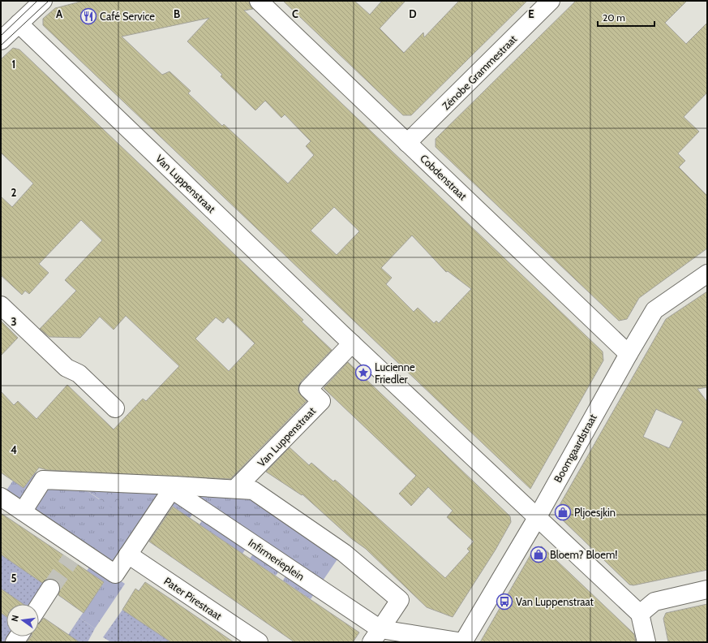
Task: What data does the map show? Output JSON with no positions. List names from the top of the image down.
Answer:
{
  "streets": {
    "street": [
      "Zénobe Grammestraat",
      "Cobdenstraat",
      "Van Luppenstraat",
      "Boomgaardstraat",
      "Infirmerieplein",
      "Pater Pirestraat"
    ]
  },
  "crossings": [
    ["Zénobe Grammestraat", "Cobdenstraat"],
    ["Cobdenstraat", "Boomgaardstraat"],
    ["Van Luppenstraat", "Boomgaardstraat"],
    ["Boomgaardstraat", "Infirmerieplein"]
  ],
  "places": {
    "restaurant": ["Café Service"],
    "place": ["Lucienne Friedler"],
    "shop": ["Pljoesjkin", "Bloem? Bloem!"],
    "bus stop": ["Van Luppenstraat"]
  },
  "scale_bar": "20 m",
  "north": "left",
  "grid": {
    "columns": [
      "A",
      "B",
      "C",
      "D",
      "E"
    ],
    "rows": [
      "1",
      "2",
      "3",
      "4",
      "5"
    ]
  }
}
